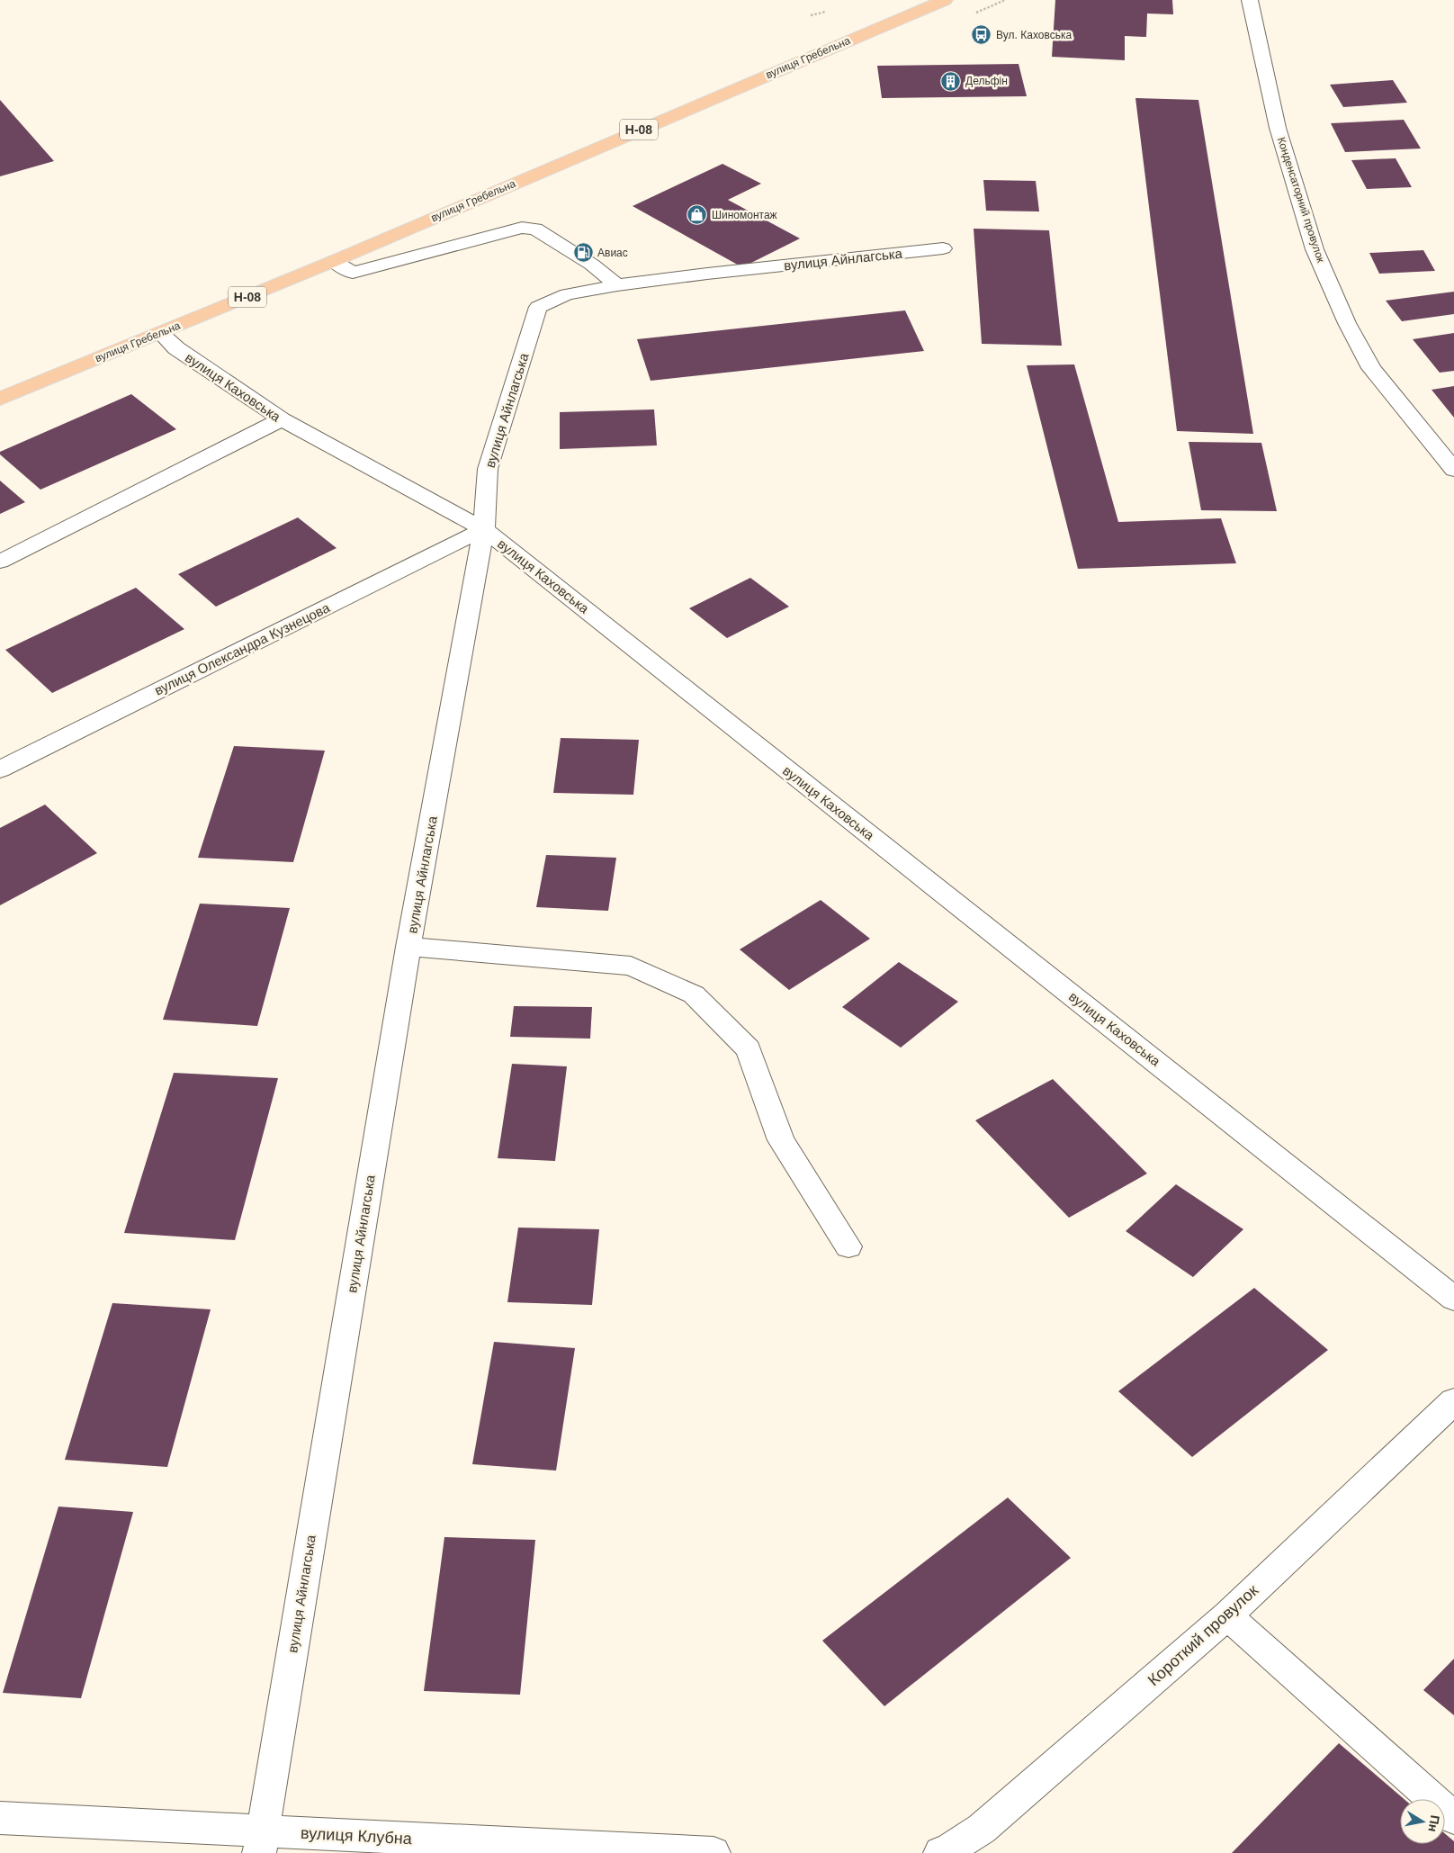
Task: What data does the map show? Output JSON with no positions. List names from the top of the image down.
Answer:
{
  "streets": {
    "main road": ["вулиця Гребельна", "Н-08"],
    "street": [
      "Конденсаторний провулок",
      "вулиця Айнлагська",
      "вулиця Каховська",
      "вулиця Олександра Кузнецова",
      "Короткий провулок",
      "вулиця Клубна"
    ]
  },
  "crossings": [
    ["вулиця Гребельна", "вулиця Каховська"],
    ["вулиця Айнлагська", "вулиця Каховська"],
    ["вулиця Айнлагська", "вулиця Олександра Кузнецова"],
    ["вулиця Айнлагська", "вулиця Клубна"],
    ["вулиця Каховська", "вулиця Олександра Кузнецова"]
  ],
  "places": {
    "bus stop": ["Вул. Каховська"],
    "building": ["Дельфін"],
    "shop": ["Шиномонтаж"],
    "fuel station": ["Авиас"]
  },
  "north": "right"
}
